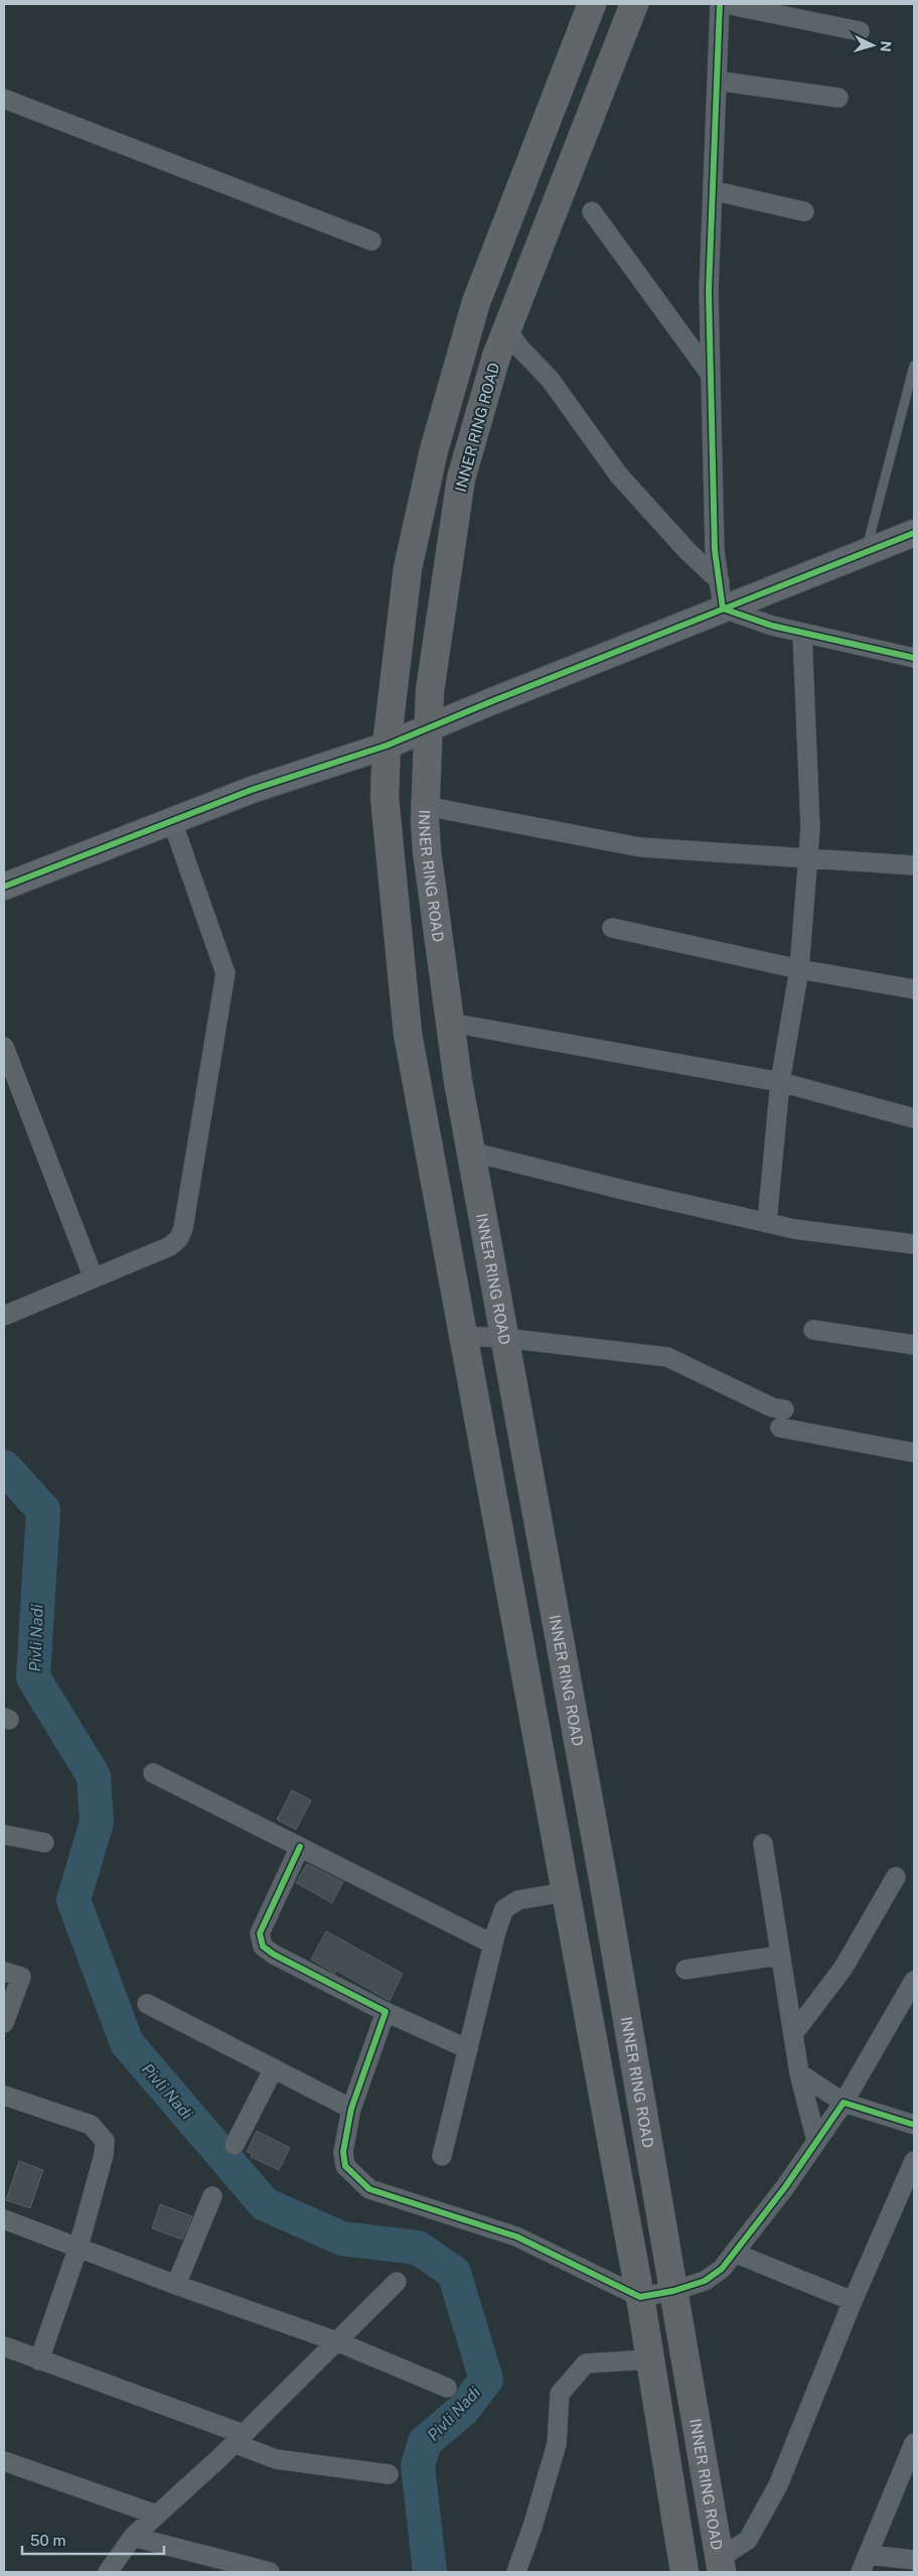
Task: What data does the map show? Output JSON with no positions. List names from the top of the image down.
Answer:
{
  "streets": {
    "highway": ["INNER RING ROAD"]
  },
  "water": ["Pivli Nadi"],
  "scale_bar": "50 m",
  "north": "right"
}
